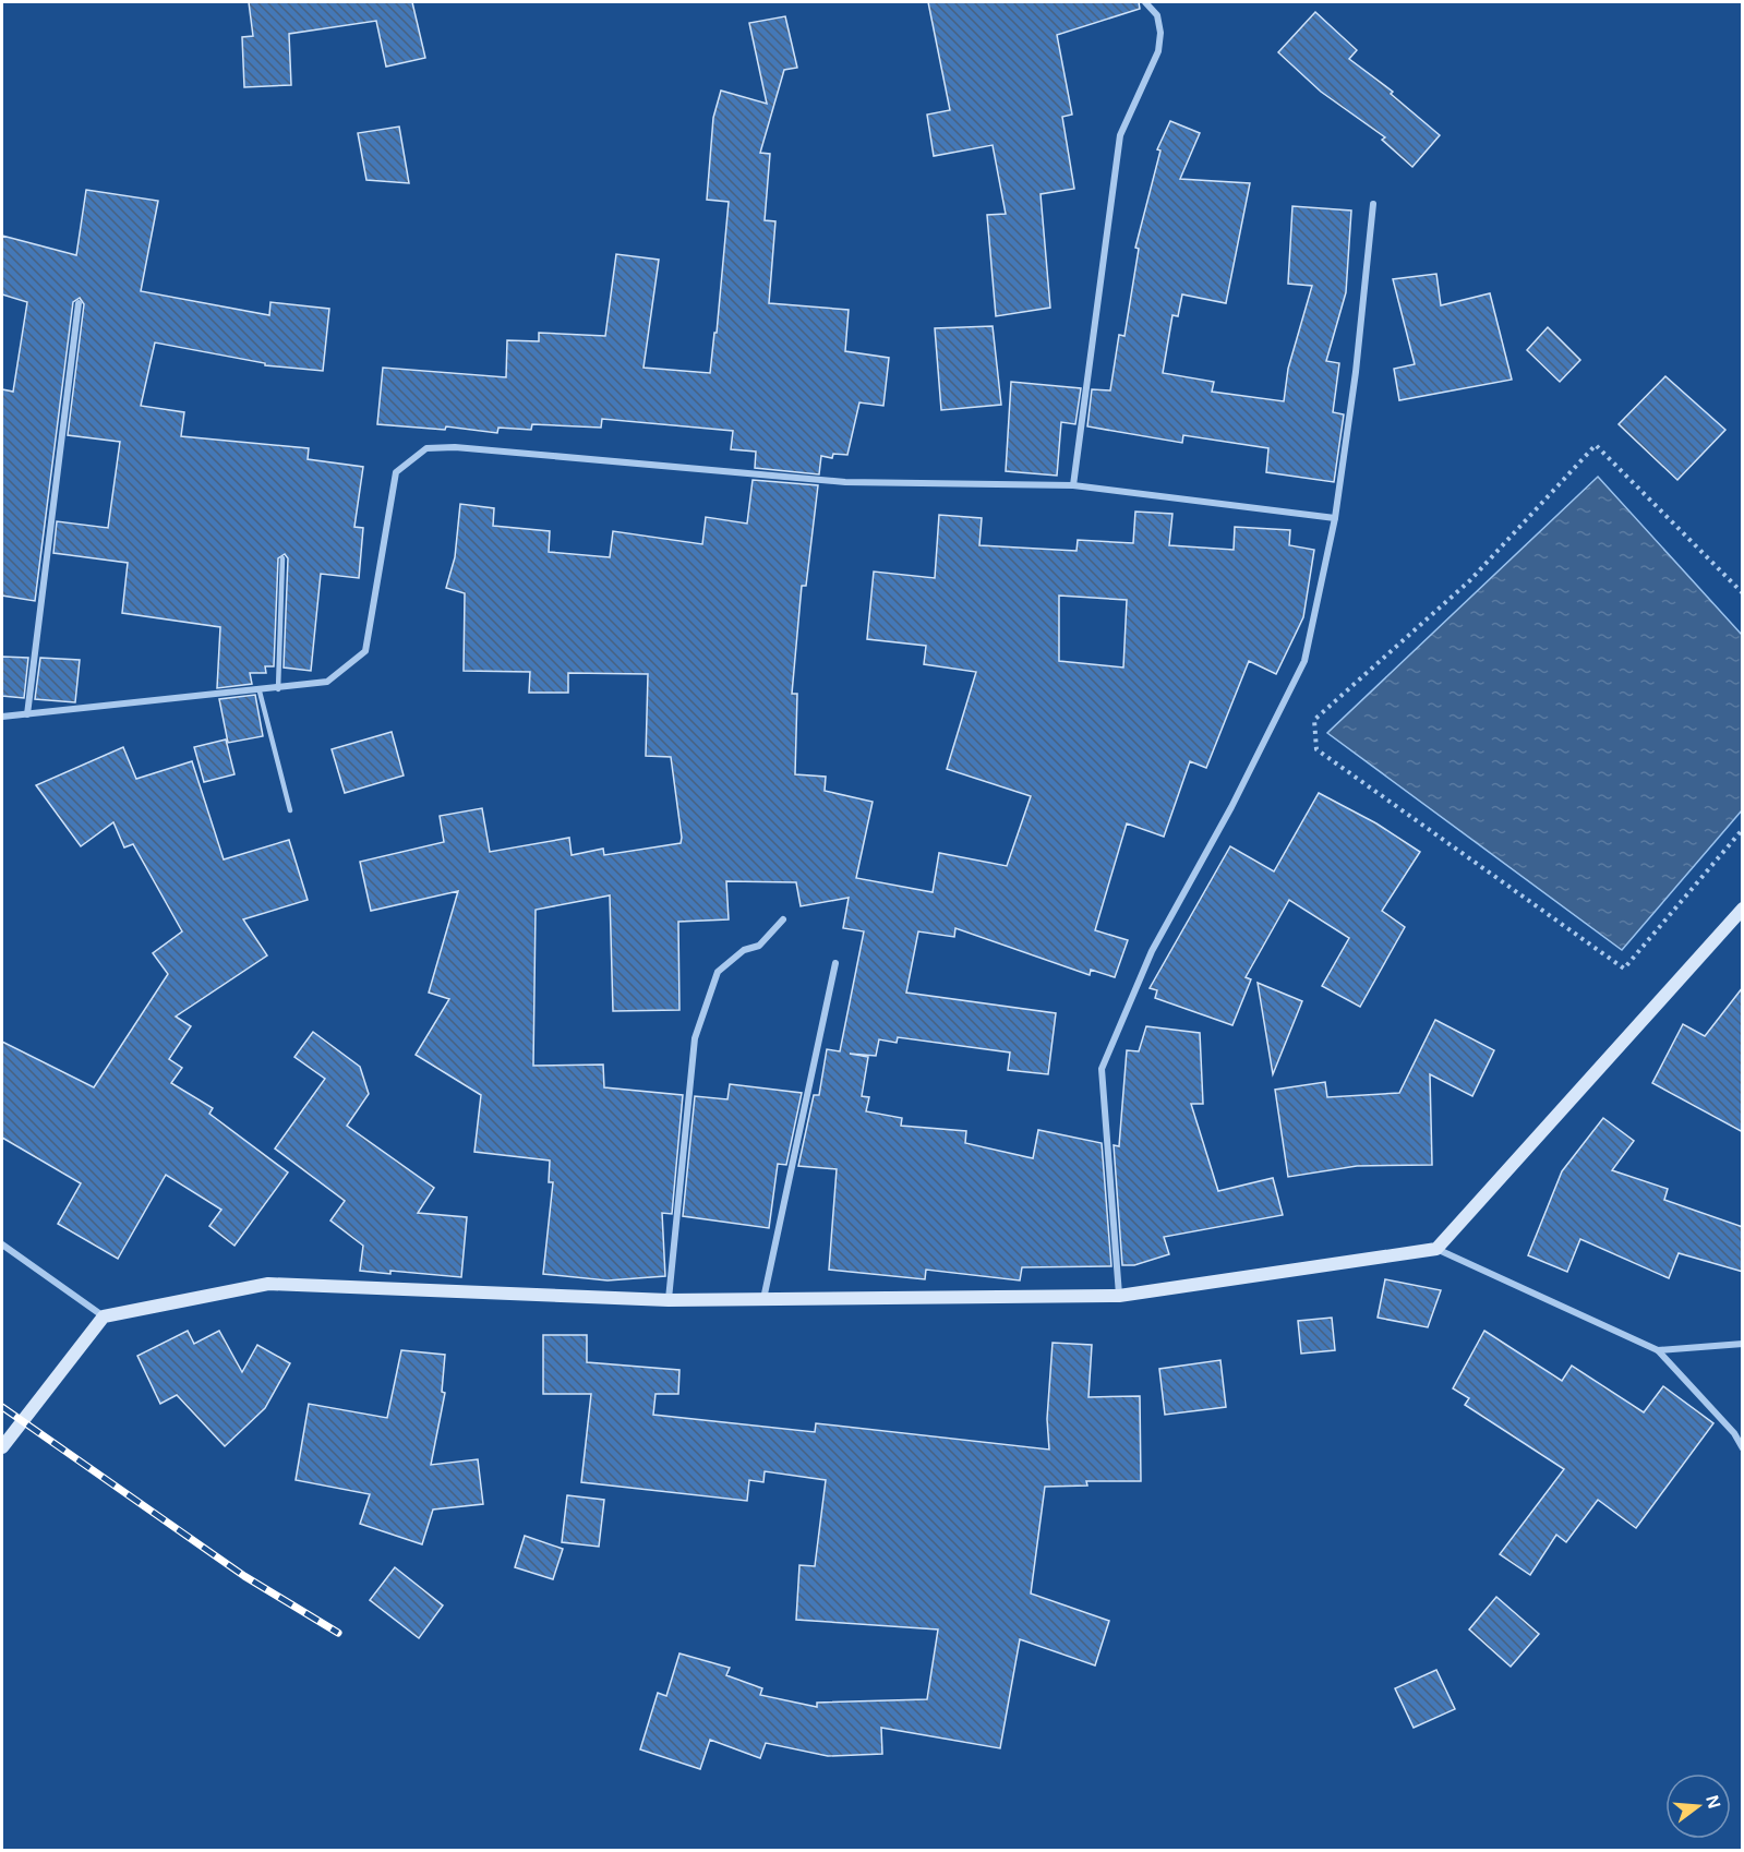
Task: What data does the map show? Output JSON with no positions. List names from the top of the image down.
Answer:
{
  "north": "right"
}
